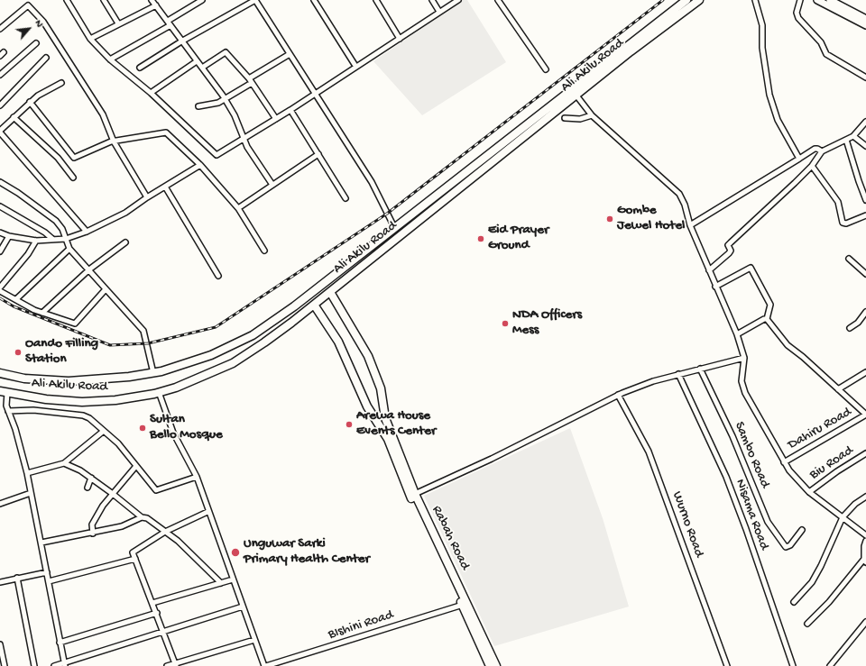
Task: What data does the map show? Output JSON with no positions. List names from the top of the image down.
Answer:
{
  "streets": {
    "main road": ["Ali Akilu Road", "Rabah Road"],
    "street": [
      "Dahiru Road",
      "Sambo Road",
      "Biu Road",
      "Nisama Road",
      "Wurno Road",
      "BIshini Road"
    ]
  },
  "crossings": [
    ["Ali Akilu Road", "Rabah Road"],
    ["Rabah Road", "BIshini Road"]
  ],
  "places": [
    "Gombe Jewel Hotel",
    "Eid Prayer Ground",
    "NDA Officers Mess",
    "Oando Filling Station",
    "Arewa House Events Center",
    "Sultan Bello Mosque",
    "Unguwar Sarki Primary Health Center"
  ],
  "north": "top right"
}
